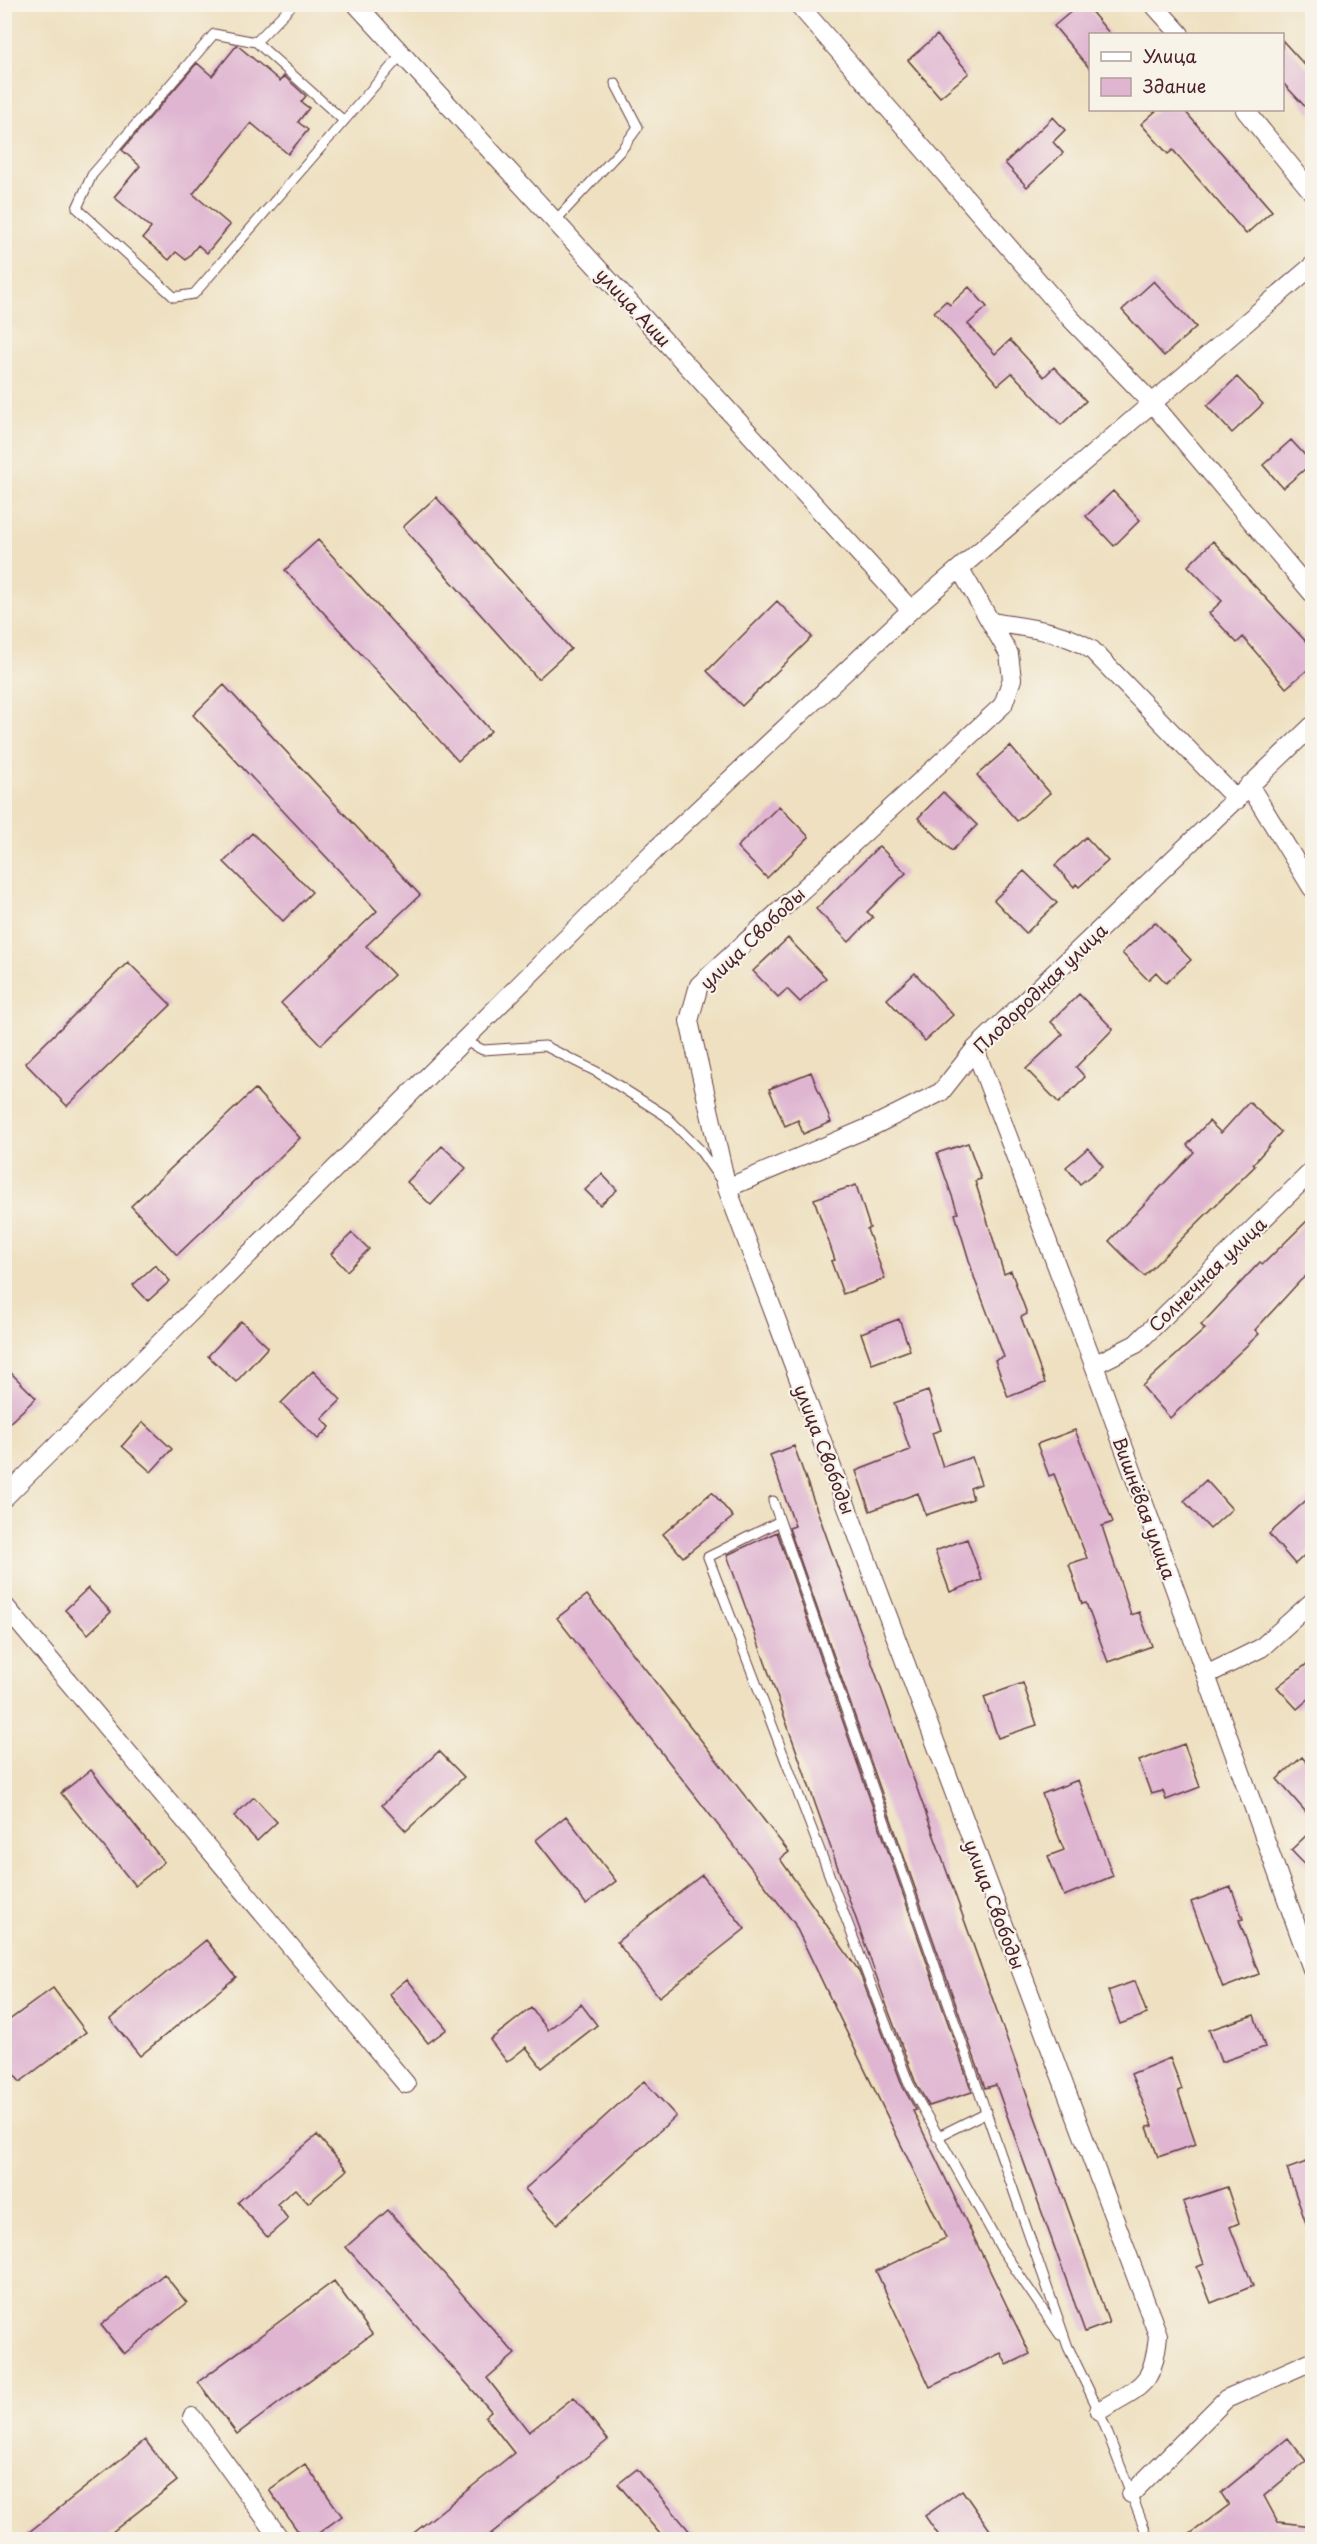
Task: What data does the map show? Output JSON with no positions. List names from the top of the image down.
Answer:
{
  "streets": {
    "street": [
      "улица Аиш",
      "улица Свободы",
      "Плодородная улица",
      "Солнечная улица",
      "Вишнёвая улица"
    ]
  },
  "crossings": [
    ["улица Свободы", "Плодородная улица"],
    ["Плодородная улица", "Вишнёвая улица"],
    ["Солнечная улица", "Вишнёвая улица"]
  ],
  "legend": ["Улица", "Здание"]
}
